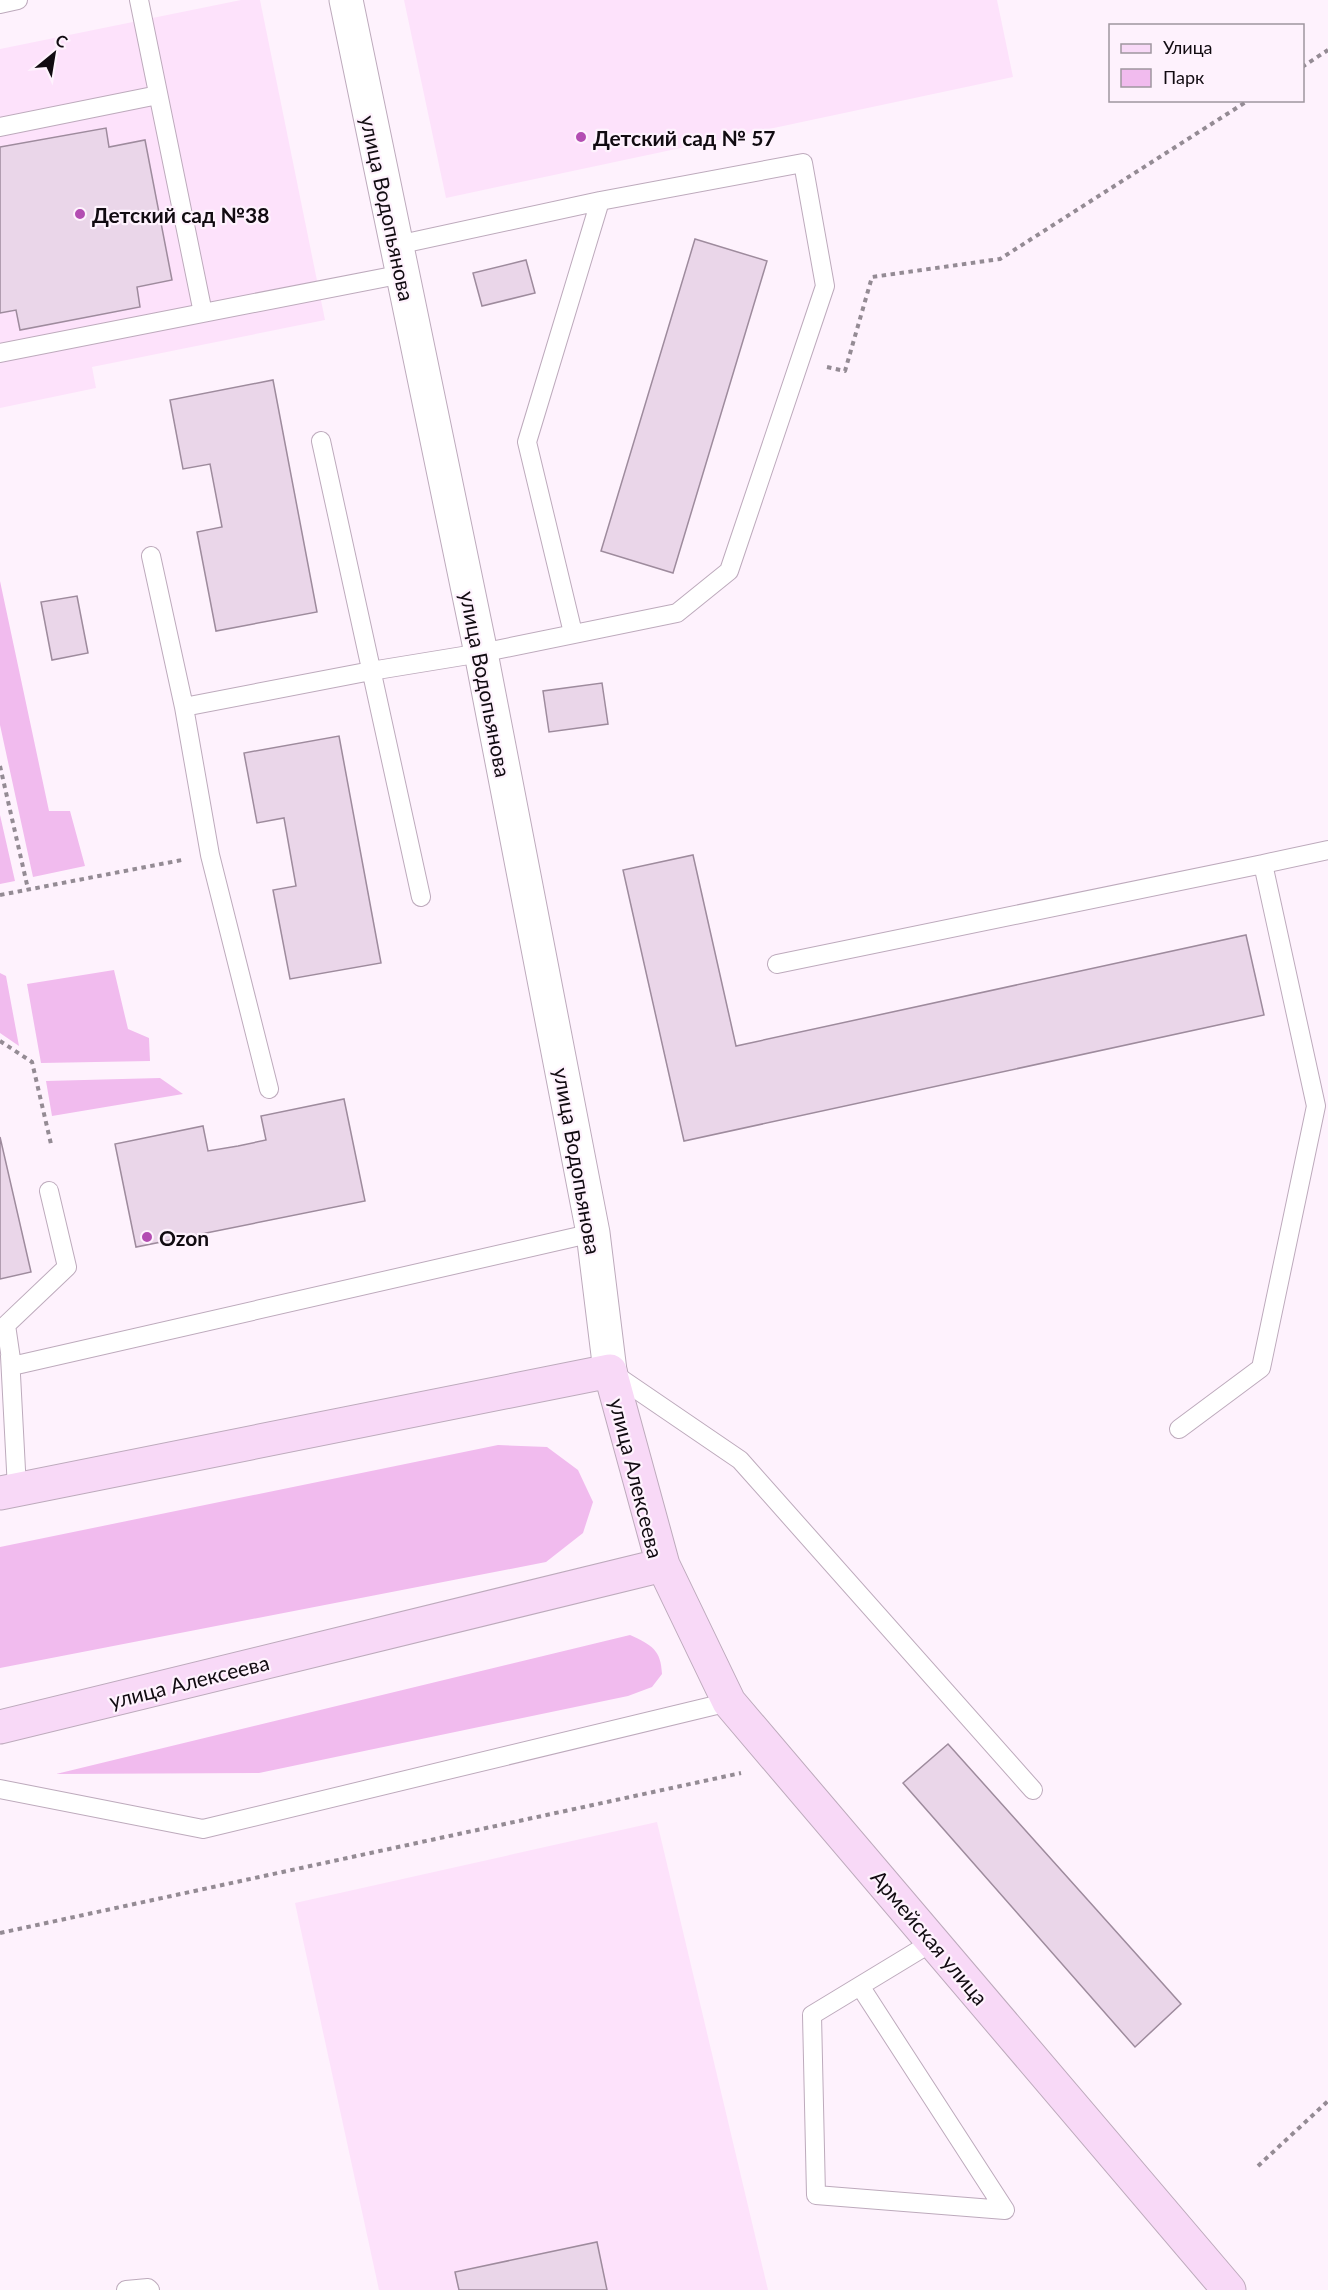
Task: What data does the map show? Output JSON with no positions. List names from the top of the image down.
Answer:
{
  "streets": {
    "street": ["улица Водопьянова", "улица Алексеева", "Армейская улица"]
  },
  "crossings": [
    ["улица Водопьянова", "улица Алексеева"],
    ["улица Алексеева", "Армейская улица"]
  ],
  "places": ["Детский сад № 57", "Детский сад №38", "Ozon"],
  "legend": ["Улица", "Парк"],
  "north": "top right"
}
